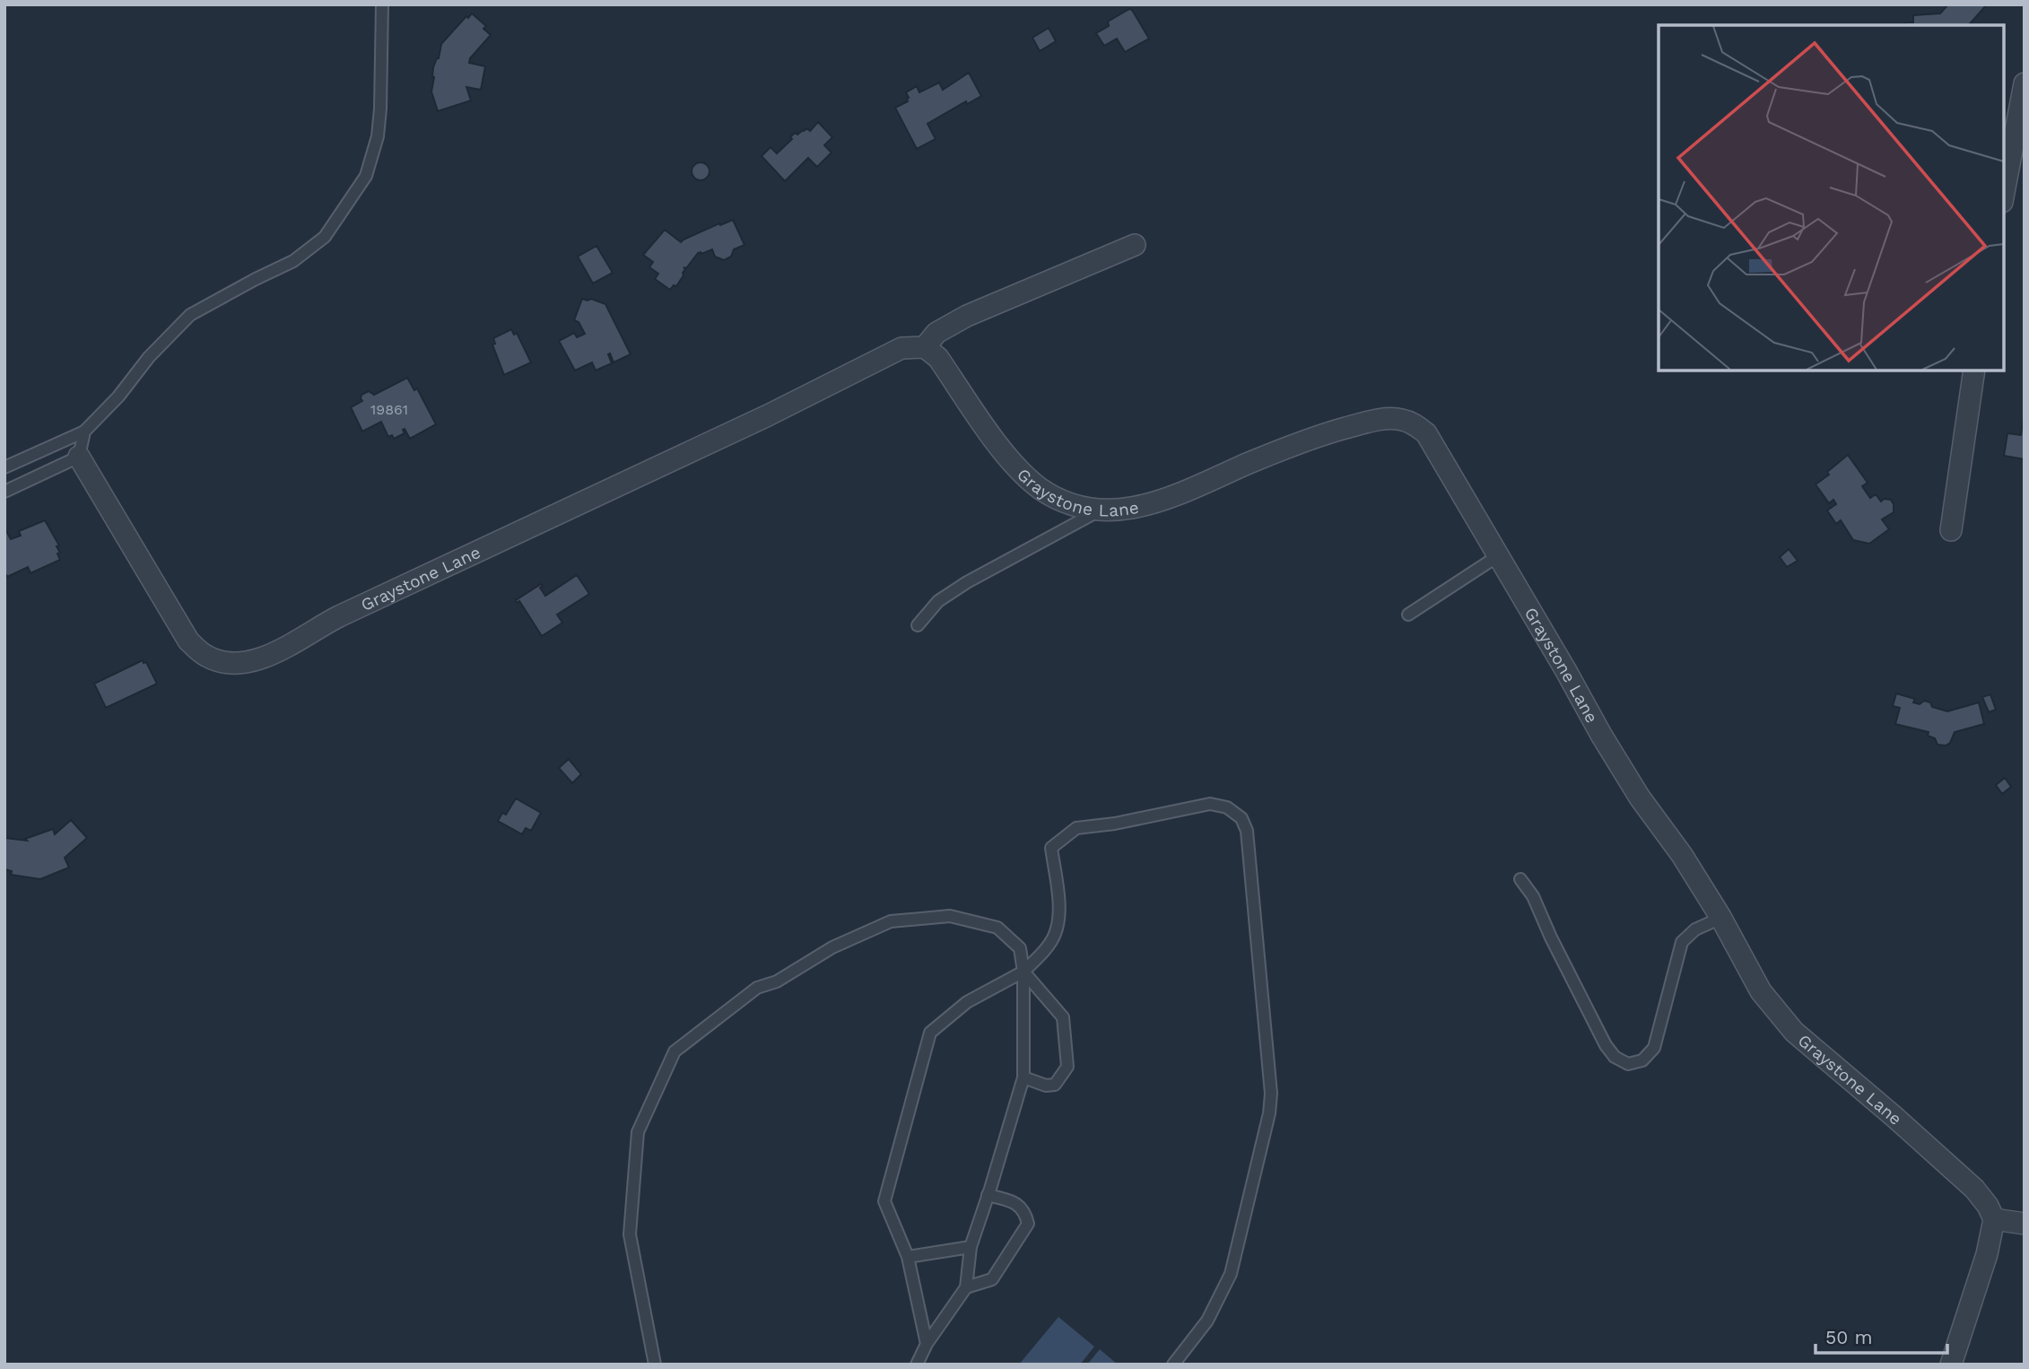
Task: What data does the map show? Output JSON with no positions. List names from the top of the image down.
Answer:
{
  "streets": {
    "street": ["Graystone Lane"]
  },
  "house_numbers": ["19861"],
  "scale_bar": "50 m"
}
